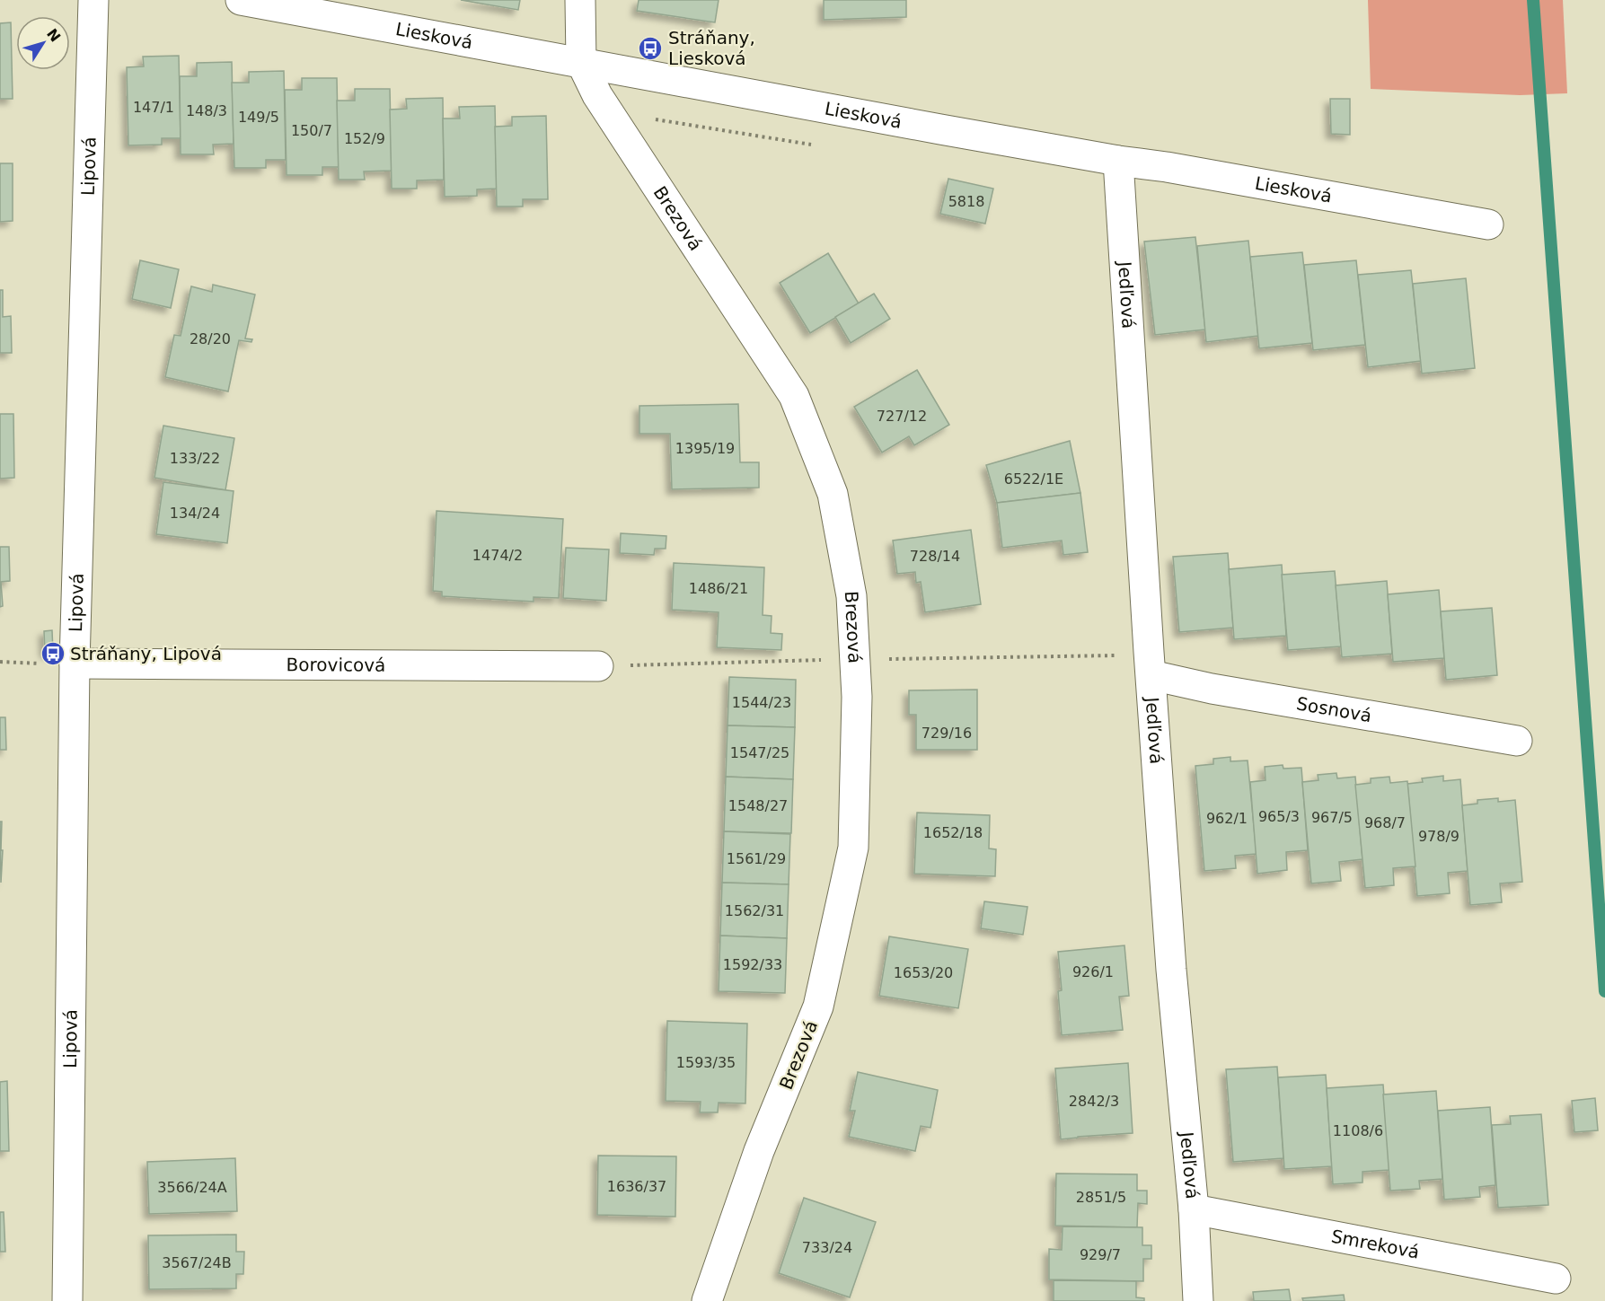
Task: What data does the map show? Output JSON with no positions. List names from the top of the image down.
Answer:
{
  "streets": {
    "street": [
      "Liesková",
      "Lipová",
      "Brezová",
      "Jedľová",
      "Borovicová",
      "Sosnová",
      "Smreková"
    ]
  },
  "crossings": [
    ["Liesková", "Brezová"],
    ["Liesková", "Jedľová"],
    ["Lipová", "Borovicová"],
    ["Jedľová", "Sosnová"],
    ["Jedľová", "Smreková"]
  ],
  "places": {
    "bus stop": ["Stráňany, Liesková", "Stráňany, Lipová"]
  },
  "house_numbers": [
    "147/1",
    "148/3",
    "149/5",
    "150/7",
    "152/9",
    "5818",
    "28/20",
    "727/12",
    "1395/19",
    "133/22",
    "6522/1E",
    "134/24",
    "1474/2",
    "728/14",
    "1486/21",
    "1544/23",
    "729/16",
    "1547/25",
    "1548/27",
    "965/3",
    "967/5",
    "962/1",
    "968/7",
    "1652/18",
    "978/9",
    "1561/29",
    "1562/31",
    "1592/33",
    "926/1",
    "1653/20",
    "1593/35",
    "2842/3",
    "1108/6",
    "1636/37",
    "3566/24A",
    "2851/5",
    "733/24",
    "929/7",
    "3567/24B"
  ],
  "north": "top right"
}
